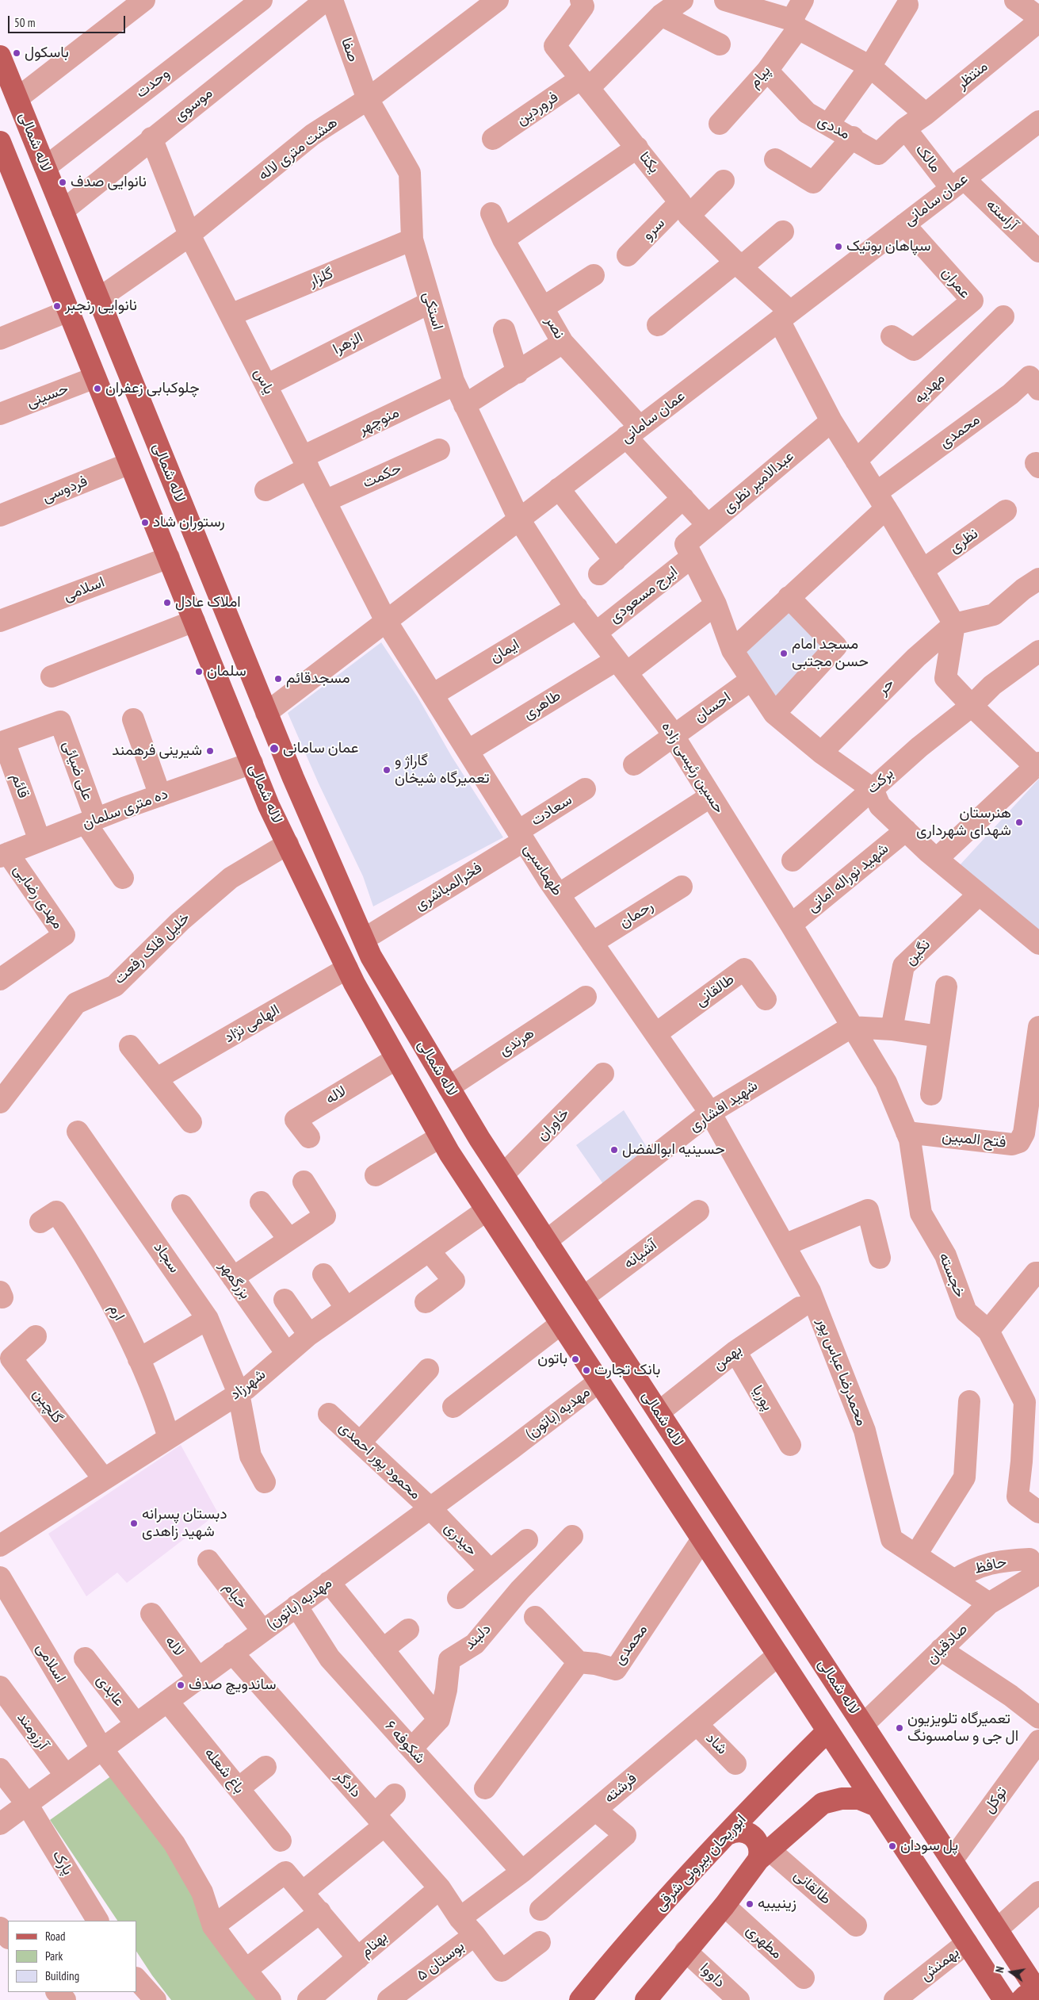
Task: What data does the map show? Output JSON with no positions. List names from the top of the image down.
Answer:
{
  "streets": {
    "main road": ["لاله شمالی", "ابوریحان بیرونی شرقی"],
    "street": [
      "صفا",
      "منتظر",
      "پیام",
      "وحدت",
      "موسوی",
      "فروردین",
      "مددی",
      "هشت متری لاله",
      "مالک",
      "یکتا",
      "عمان سامانی",
      "آراسته",
      "سرو",
      "گلزار",
      "عمران",
      "استکی",
      "نصر",
      "الزهرا",
      "یاس",
      "مهدیه",
      "حسینی",
      "منوچهر",
      "محمدی",
      "حکمت",
      "عبدالامیر نظری",
      "فردوسی",
      "نظری",
      "اسلامی",
      "ایرج مسعودی",
      "ایمان",
      "حر",
      "طاهری",
      "احسان",
      "حسین رئیسی زاده",
      "علی ضیائی",
      "برکت",
      "قائم",
      "ده متری سلمان",
      "سعادت",
      "طهماسبی",
      "شهید نوراله امانی",
      "فخرالمباشری",
      "مهدی رضایی",
      "رحمان",
      "خلیل فلک رفعت",
      "نگین",
      "طالقانی",
      "الهامی نژاد",
      "هرندی",
      "لاله",
      "شهید افشاری",
      "خاوران",
      "فتح المبین",
      "آشیانه",
      "سجاد",
      "خجسته",
      "بزرگمهر",
      "ارم",
      "بهمن",
      "محمدرضا عباس پور",
      "شهرزاد",
      "پوریا",
      "گلچین",
      "مهدیه (باتون)",
      "محمود پور احمدی",
      "حیدری",
      "حافظ",
      "خیام",
      "دلبند",
      "صادقیان",
      "عابدی",
      "آرزومند",
      "شکوفه ۶",
      "شاد",
      "باغ شعله",
      "دادگر",
      "فرشته",
      "توکل",
      "پارک",
      "مطهری",
      "بهنام",
      "بوستان ۵",
      "بهمنش",
      "داووا"
    ]
  },
  "crossings": [
    ["صفا", "هشت متری لاله"],
    ["صفا", "استکی"],
    ["منتظر", "مددی"],
    ["منتظر", "مالک"],
    ["پیام", "مددی"],
    ["وحدت", "لاله شمالی"],
    ["موسوی", "لاله شمالی"],
    ["موسوی", "یاس"],
    ["فروردین", "یکتا"],
    ["مددی", "مالک"],
    ["لاله شمالی", "هشت متری لاله"],
    ["لاله شمالی", "عمان سامانی"],
    ["لاله شمالی", "حسینی"],
    ["لاله شمالی", "محمدی"],
    ["لاله شمالی", "فردوسی"],
    ["لاله شمالی", "اسلامی"],
    ["لاله شمالی", "ده متری سلمان"],
    ["لاله شمالی", "خلیل فلک رفعت"],
    ["لاله شمالی", "الهامی نژاد"],
    ["لاله شمالی", "هرندی"],
    ["لاله شمالی", "لاله"],
    ["لاله شمالی", "شهید افشاری"],
    ["لاله شمالی", "خاوران"],
    ["لاله شمالی", "آشیانه"],
    ["لاله شمالی", "بهمن"],
    ["لاله شمالی", "شهرزاد"],
    ["لاله شمالی", "مهدیه (باتون)"],
    ["لاله شمالی", "صادقیان"],
    ["لاله شمالی", "فرشته"],
    ["لاله شمالی", "توکل"],
    ["لاله شمالی", "ابوریحان بیرونی شرقی"],
    ["لاله شمالی", "بهمنش"],
    ["هشت متری لاله", "استکی"],
    ["هشت متری لاله", "یاس"],
    ["مالک", "عمان سامانی"],
    ["مالک", "آراسته"],
    ["یکتا", "عمان سامانی"],
    ["یکتا", "سرو"],
    ["عمان سامانی", "آراسته"],
    ["عمان سامانی", "عمران"],
    ["عمان سامانی", "استکی"],
    ["عمان سامانی", "نصر"],
    ["عمان سامانی", "یاس"],
    ["عمان سامانی", "حسین رئیسی زاده"],
    ["عمان سامانی", "طهماسبی"],
    ["گلزار", "استکی"],
    ["گلزار", "یاس"],
    ["استکی", "الزهرا"],
    ["استکی", "منوچهر"],
    ["استکی", "حسین رئیسی زاده"],
    ["نصر", "عبدالامیر نظری"],
    ["الزهرا", "یاس"],
    ["یاس", "منوچهر"],
    ["یاس", "حکمت"],
    ["یاس", "طهماسبی"],
    ["عبدالامیر نظری", "ایرج مسعودی"],
    ["اسلامی", "مهدیه (باتون)"],
    ["ایرج مسعودی", "حسین رئیسی زاده"],
    ["ایمان", "حسین رئیسی زاده"],
    ["ایمان", "طهماسبی"],
    ["طاهری", "حسین رئیسی زاده"],
    ["طاهری", "طهماسبی"],
    ["احسان", "حسین رئیسی زاده"],
    ["حسین رئیسی زاده", "شهید نوراله امانی"],
    ["حسین رئیسی زاده", "شهید افشاری"],
    ["حسین رئیسی زاده", "خجسته"],
    ["علی ضیائی", "قائم"],
    ["علی ضیائی", "ده متری سلمان"],
    ["قائم", "ده متری سلمان"],
    ["ده متری سلمان", "مهدی رضایی"],
    ["سعادت", "طهماسبی"],
    ["سعادت", "فخرالمباشری"],
    ["طهماسبی", "فخرالمباشری"],
    ["طهماسبی", "رحمان"],
    ["طهماسبی", "طالقانی"],
    ["طهماسبی", "شهید افشاری"],
    ["طهماسبی", "محمدرضا عباس پور"],
    ["لاله", "مهدیه (باتون)"],
    ["شهید افشاری", "خجسته"],
    ["شهید افشاری", "محمدرضا عباس پور"],
    ["فتح المبین", "خجسته"],
    ["سجاد", "شهرزاد"],
    ["بزرگمهر", "شهرزاد"],
    ["ارم", "شهرزاد"],
    ["بهمن", "پوریا"],
    ["محمدرضا عباس پور", "حافظ"],
    ["محمدرضا عباس پور", "صادقیان"],
    ["شهرزاد", "گلچین"],
    ["مهدیه (باتون)", "محمود پور احمدی"],
    ["مهدیه (باتون)", "حیدری"],
    ["مهدیه (باتون)", "خیام"],
    ["مهدیه (باتون)", "عابدی"],
    ["مهدیه (باتون)", "آرزومند"],
    ["مهدیه (باتون)", "شکوفه ۶"],
    ["مهدیه (باتون)", "باغ شعله"],
    ["مهدیه (باتون)", "دادگر"],
    ["مهدیه (باتون)", "پارک"],
    ["محمود پور احمدی", "حیدری"],
    ["حافظ", "صادقیان"],
    ["شکوفه ۶", "فرشته"],
    ["شاد", "فرشته"],
    ["دادگر", "فرشته"],
    ["دادگر", "بهنام"],
    ["دادگر", "بوستان ۵"],
    ["فرشته", "بوستان ۵"]
  ],
  "places": [
    "باسکول",
    "نانوایی صدف",
    "سپاهان بوتیک",
    "نانوایی رنجبر",
    "چلوکبابی زعفران",
    "رستوران شاد",
    "املاک عادل",
    "مسجد امام حسن مجتبی",
    "سلمان",
    "مسجدقائم",
    "عمان سامانی",
    "شیرینی فرهمند",
    "گاراژ و تعمیرگاه شیخان",
    "هنرستان شهدای شهرداری",
    "حسینیه ابوالفضل",
    "باتون",
    "بانک تجارت",
    "دبستان پسرانه شهید زاهدی",
    "ساندویچ صدف",
    "تعمیرگاه تلویزیون ال جی و سامسونگ",
    "پل سودان",
    "زینیبیه"
  ],
  "legend": ["Road", "Park", "Building"],
  "scale_bar": "50 m",
  "north": "left"
}
